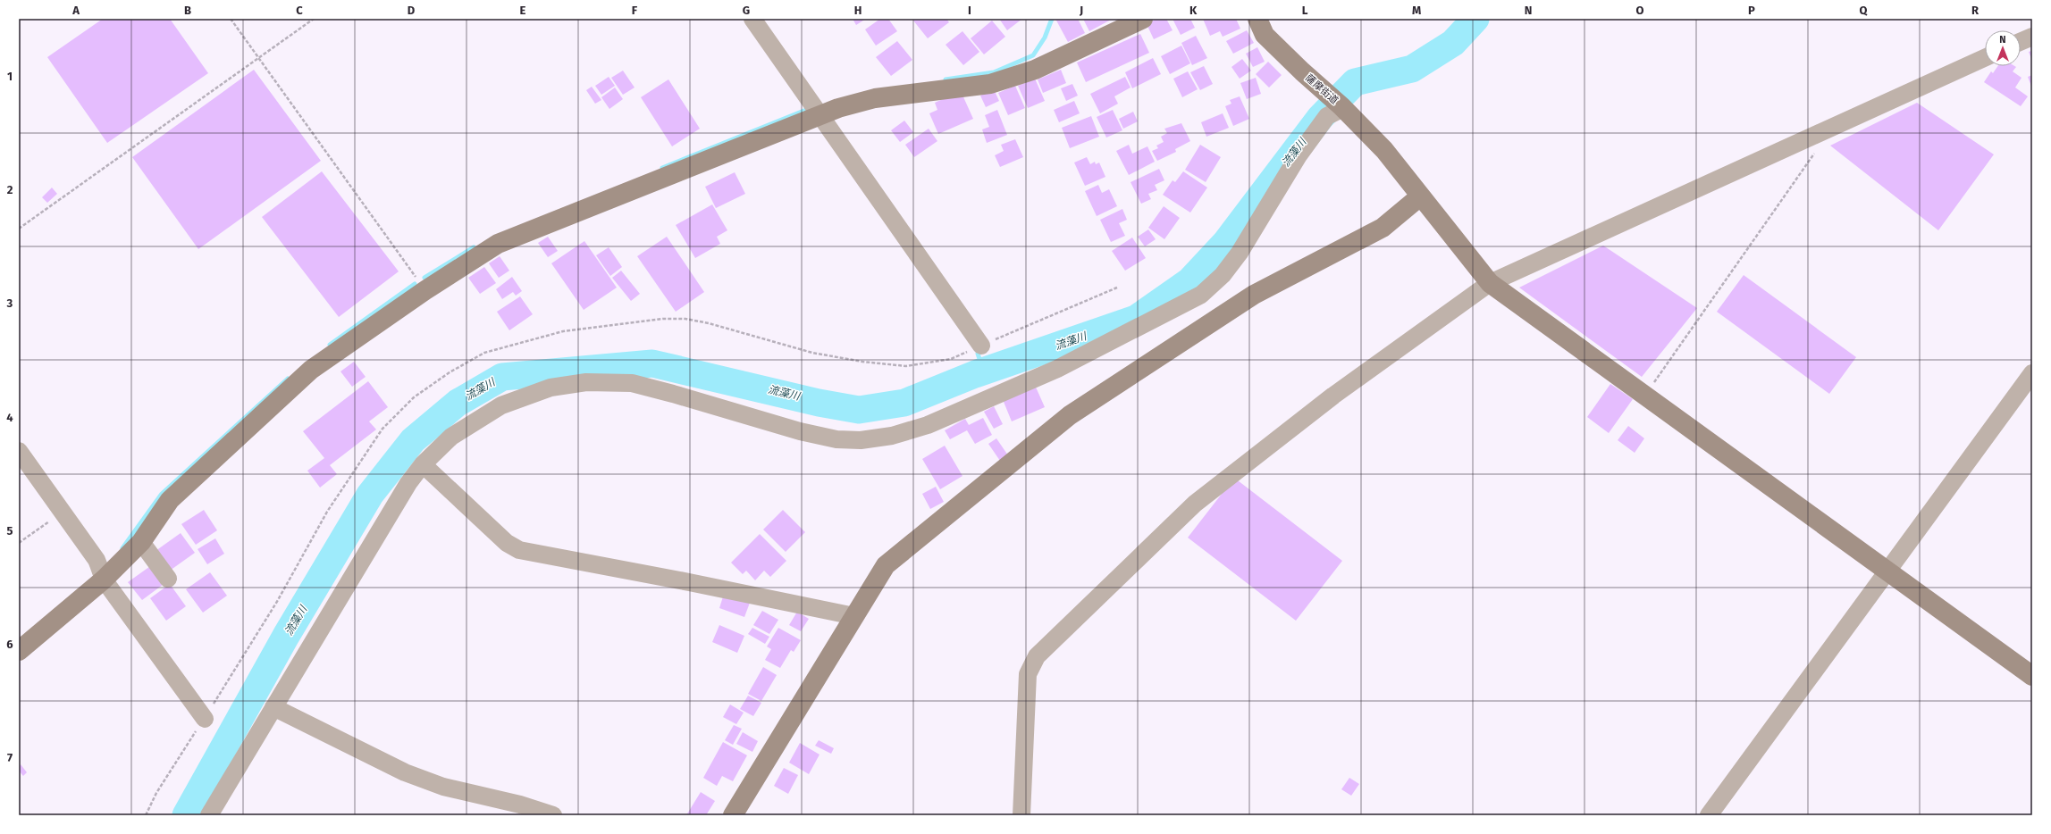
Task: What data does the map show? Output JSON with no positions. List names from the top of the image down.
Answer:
{
  "streets": {
    "street": ["薩摩街道"]
  },
  "water": ["流藻川"],
  "north": "top",
  "grid": {
    "columns": [
      "A",
      "B",
      "C",
      "D",
      "E",
      "F",
      "G",
      "H",
      "I",
      "J",
      "K",
      "L",
      "M",
      "N",
      "O",
      "P",
      "Q",
      "R"
    ],
    "rows": [
      "1",
      "2",
      "3",
      "4",
      "5",
      "6",
      "7"
    ]
  }
}
